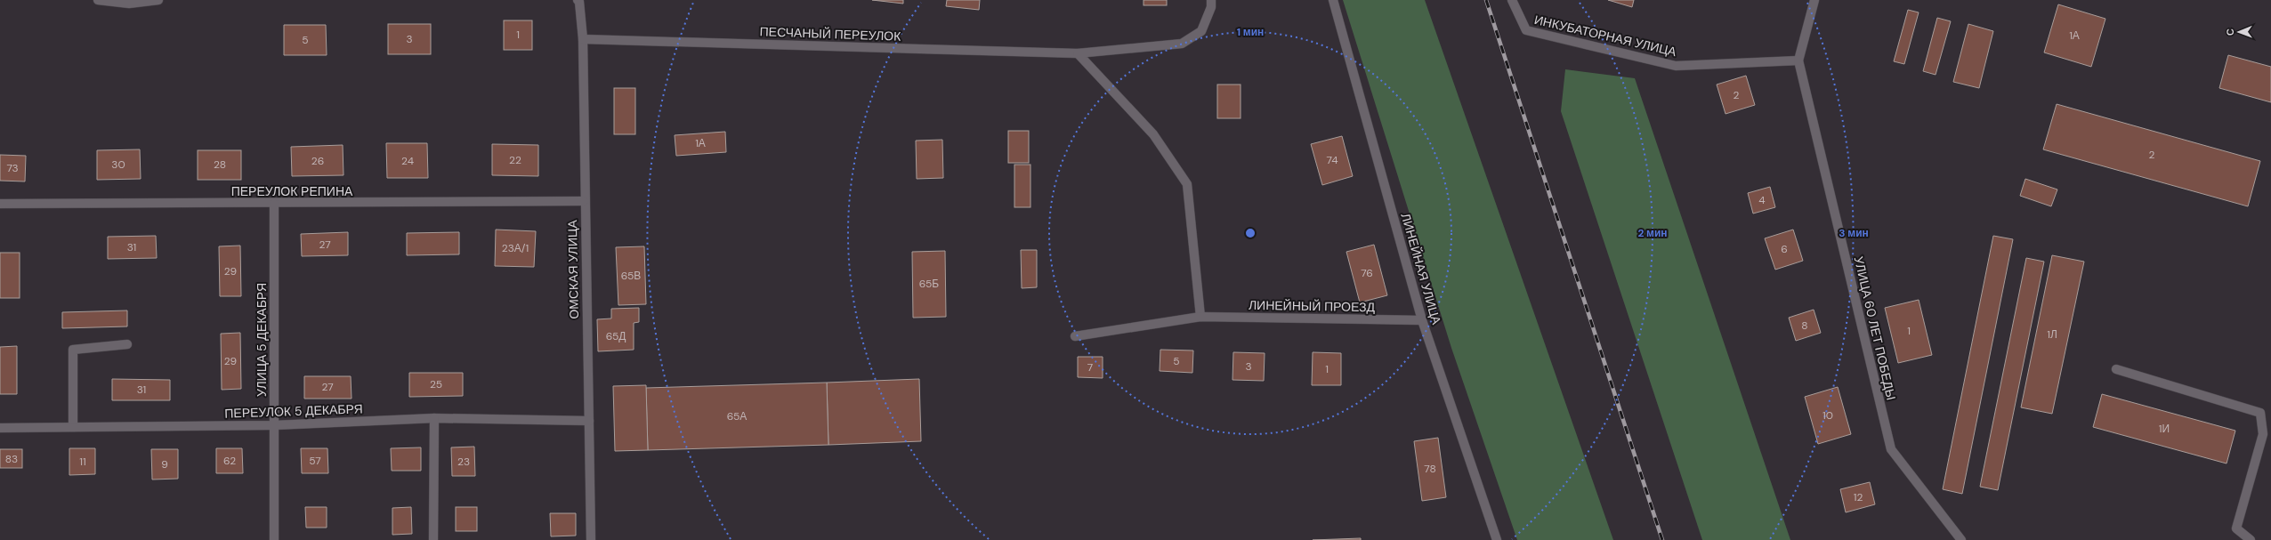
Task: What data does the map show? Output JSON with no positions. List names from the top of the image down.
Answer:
{
  "streets": {
    "street": [
      "ПЕСЧАНЫЙ ПЕРЕУЛОК",
      "ИНКУБАТОРНАЯ УЛИЦА",
      "ПЕРЕУЛОК РЕПИНА",
      "ЛИНЕЙНАЯ УЛИЦА",
      "ОМСКАЯ УЛИЦА",
      "ЛИНЕЙНЫЙ ПРОЕЗД",
      "УЛИЦА 60 ЛЕТ ПОБЕДЫ",
      "УЛИЦА 5 ДЕКАБРЯ",
      "ПЕРЕУЛОК 5 ДЕКАБРЯ"
    ]
  },
  "crossings": [
    ["ПЕСЧАНЫЙ ПЕРЕУЛОК", "ОМСКАЯ УЛИЦА"],
    ["ИНКУБАТОРНАЯ УЛИЦА", "УЛИЦА 60 ЛЕТ ПОБЕДЫ"],
    ["ПЕРЕУЛОК РЕПИНА", "ОМСКАЯ УЛИЦА"],
    ["ПЕРЕУЛОК РЕПИНА", "УЛИЦА 5 ДЕКАБРЯ"],
    ["ЛИНЕЙНАЯ УЛИЦА", "ЛИНЕЙНЫЙ ПРОЕЗД"],
    ["ОМСКАЯ УЛИЦА", "ПЕРЕУЛОК 5 ДЕКАБРЯ"],
    ["УЛИЦА 5 ДЕКАБРЯ", "ПЕРЕУЛОК 5 ДЕКАБРЯ"]
  ],
  "house_numbers": [
    "1",
    "1А",
    "3",
    "5",
    "2",
    "1А",
    "2",
    "22",
    "74",
    "26",
    "24",
    "30",
    "28",
    "73",
    "4",
    "27",
    "31",
    "23А/1",
    "6",
    "29",
    "76",
    "65В",
    "65Б",
    "8",
    "1",
    "1Л",
    "65Д",
    "29",
    "5",
    "3",
    "7",
    "1",
    "25",
    "27",
    "31",
    "10",
    "65А",
    "1И",
    "83",
    "62",
    "57",
    "11",
    "23",
    "9",
    "78",
    "12"
  ],
  "north": "left",
  "rings": ["1 мин", "2 мин", "3 мин"]
}
